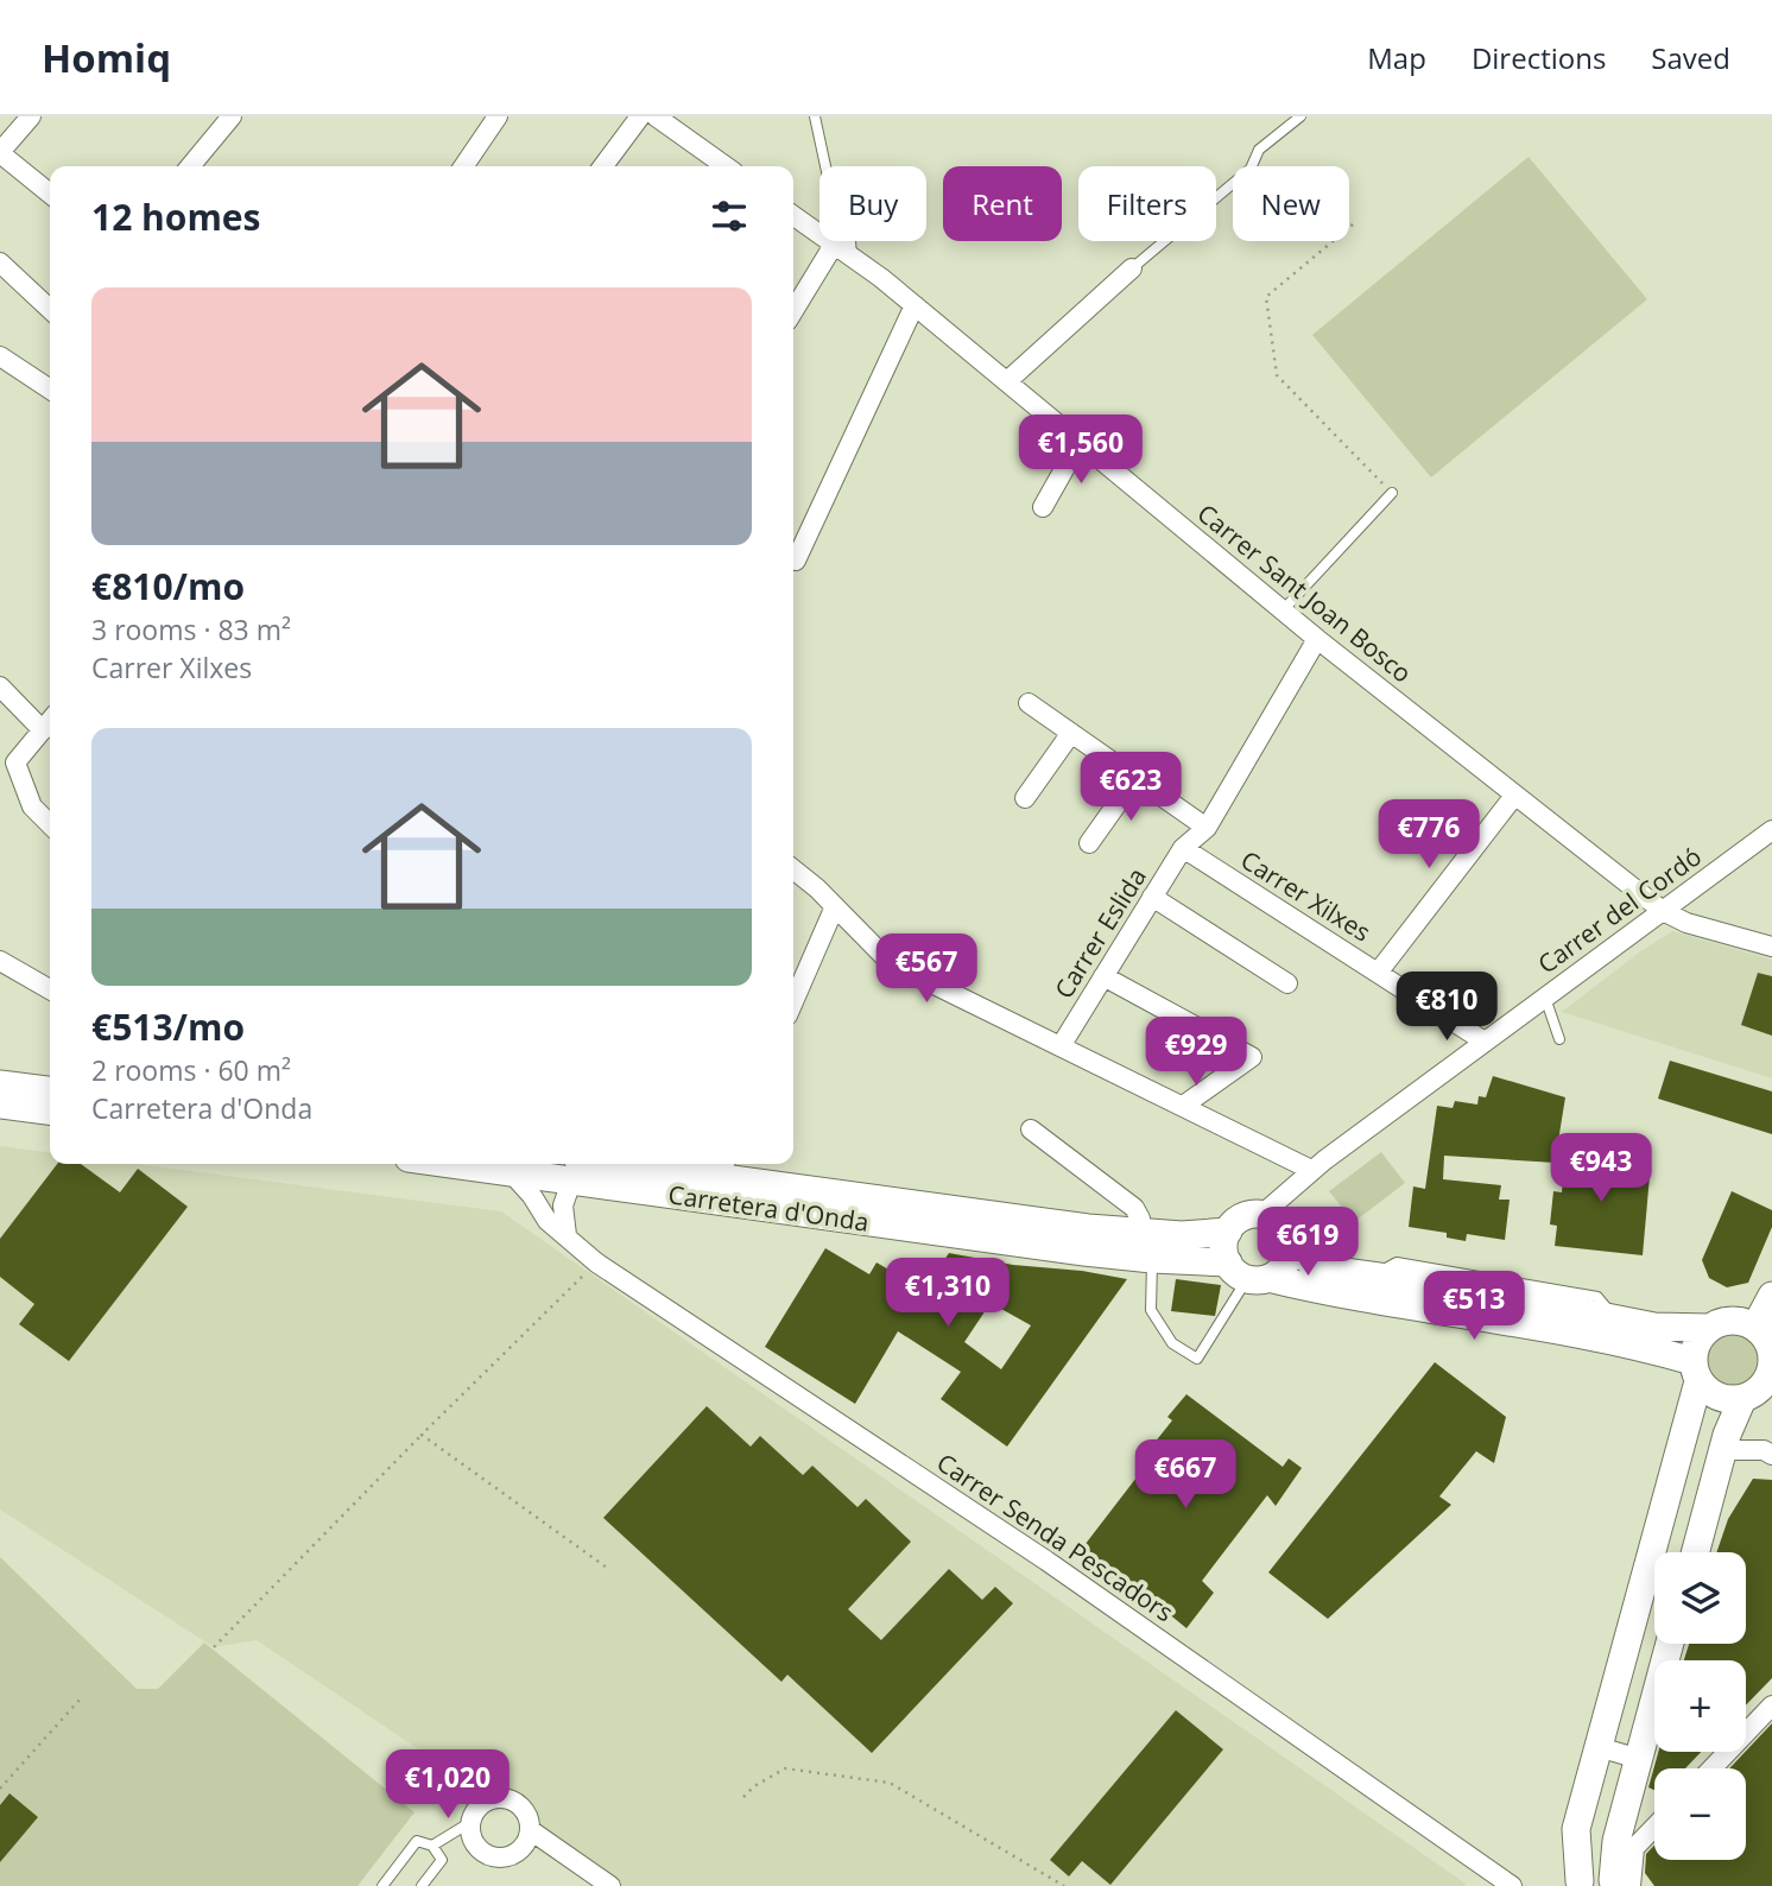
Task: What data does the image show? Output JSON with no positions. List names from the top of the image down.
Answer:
{
  "streets": {
    "main road": ["Carretera d'Onda"],
    "street": [
      "Carrer Sant Joan Bosco",
      "Carrer Xilxes",
      "Carrer del Cordó",
      "Carrer Eslida",
      "Carrer Senda Pescadors"
    ]
  },
  "crossings": [
    ["Carrer Sant Joan Bosco", "Carrer del Cordó"],
    ["Carrer Sant Joan Bosco", "Carrer Eslida"],
    ["Carrer Xilxes", "Carrer del Cordó"],
    ["Carrer Xilxes", "Carrer Eslida"],
    ["Carrer del Cordó", "Carretera d'Onda"],
    ["Carretera d'Onda", "Carrer Senda Pescadors"]
  ],
  "page": {
    "header": "Homiq",
    "nav": ["Map", "Directions", "Saved"],
    "chip": [
      "Buy",
      "Rent",
      "Filters",
      "New"
    ],
    "heading": "12 homes",
    "list": [
      {
        "name": "€810/mo",
        "note": "3 rooms · 83 m² · Carrer Xilxes"
      },
      {
        "name": "€513/mo",
        "note": "2 rooms · 60 m² · Carretera d'Onda"
      }
    ],
    "price": [
      "€1,560",
      "€623",
      "€776",
      "€567",
      "€810",
      "€929",
      "€943",
      "€619",
      "€1,310",
      "€513",
      "€667",
      "€1,020"
    ],
    "map_buttons": ["+", "−"]
  }
}
